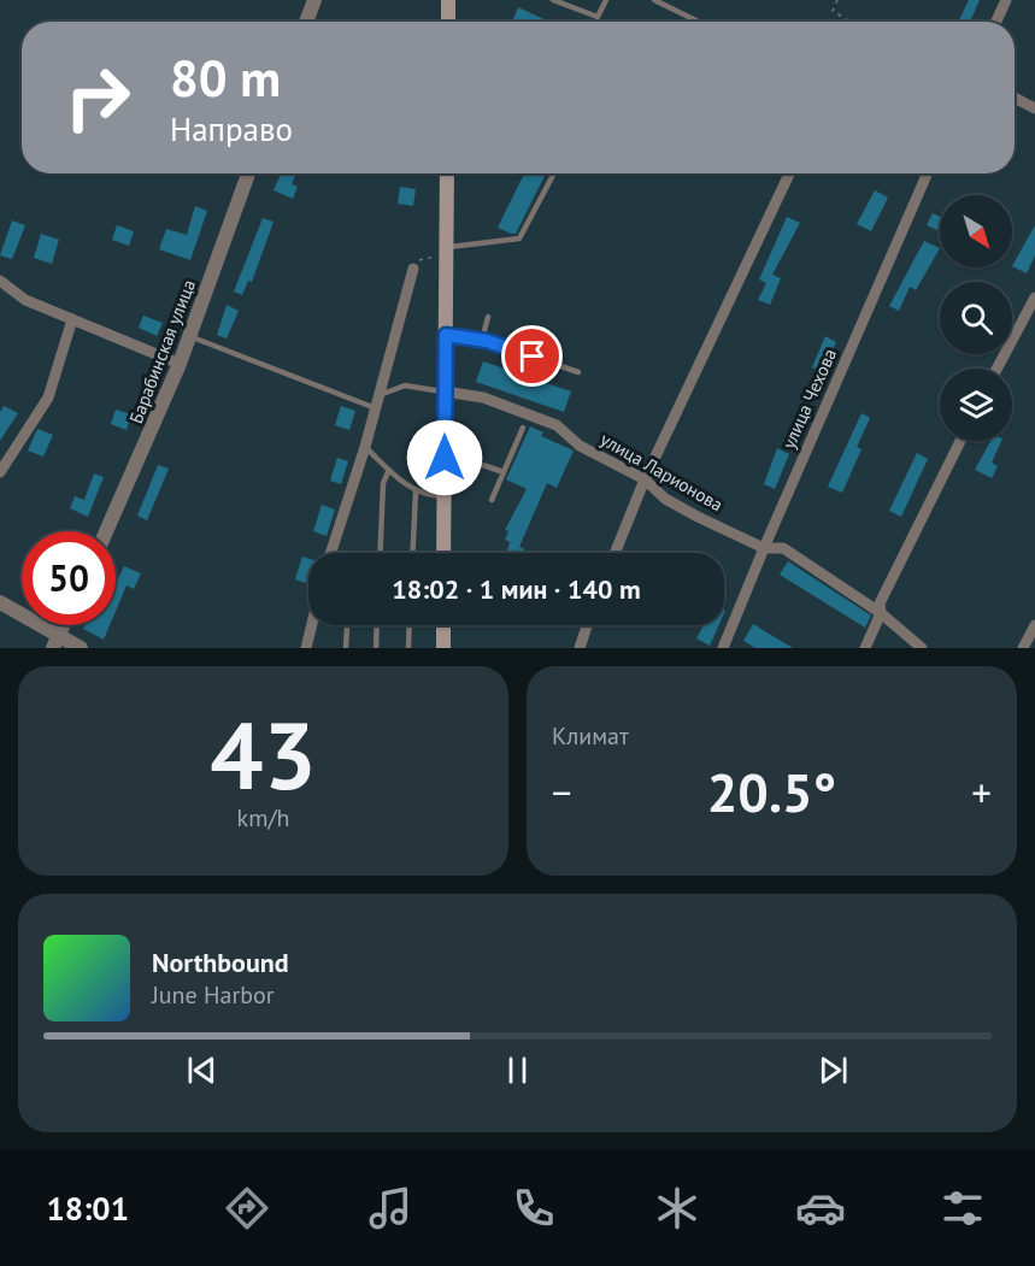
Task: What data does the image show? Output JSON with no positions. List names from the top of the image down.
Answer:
{
  "streets": {
    "street": ["Барабинская улица", "улица Чехова", "улица Ларионова"]
  },
  "crossings": [
    ["улица Чехова", "улица Ларионова"]
  ],
  "north": "bottom right",
  "page": {
    "turn": ["80 m", "Направо"],
    "limit": "50",
    "trip": "18:02 · 1 мин · 140 m",
    "tile": [
      ["43", "km/h"],
      "Климат"
    ],
    "heat": ["−", "20.5°", "+"],
    "song": ["Northbound", "June Harbor"],
    "tabs": "18:01"
  }
}
